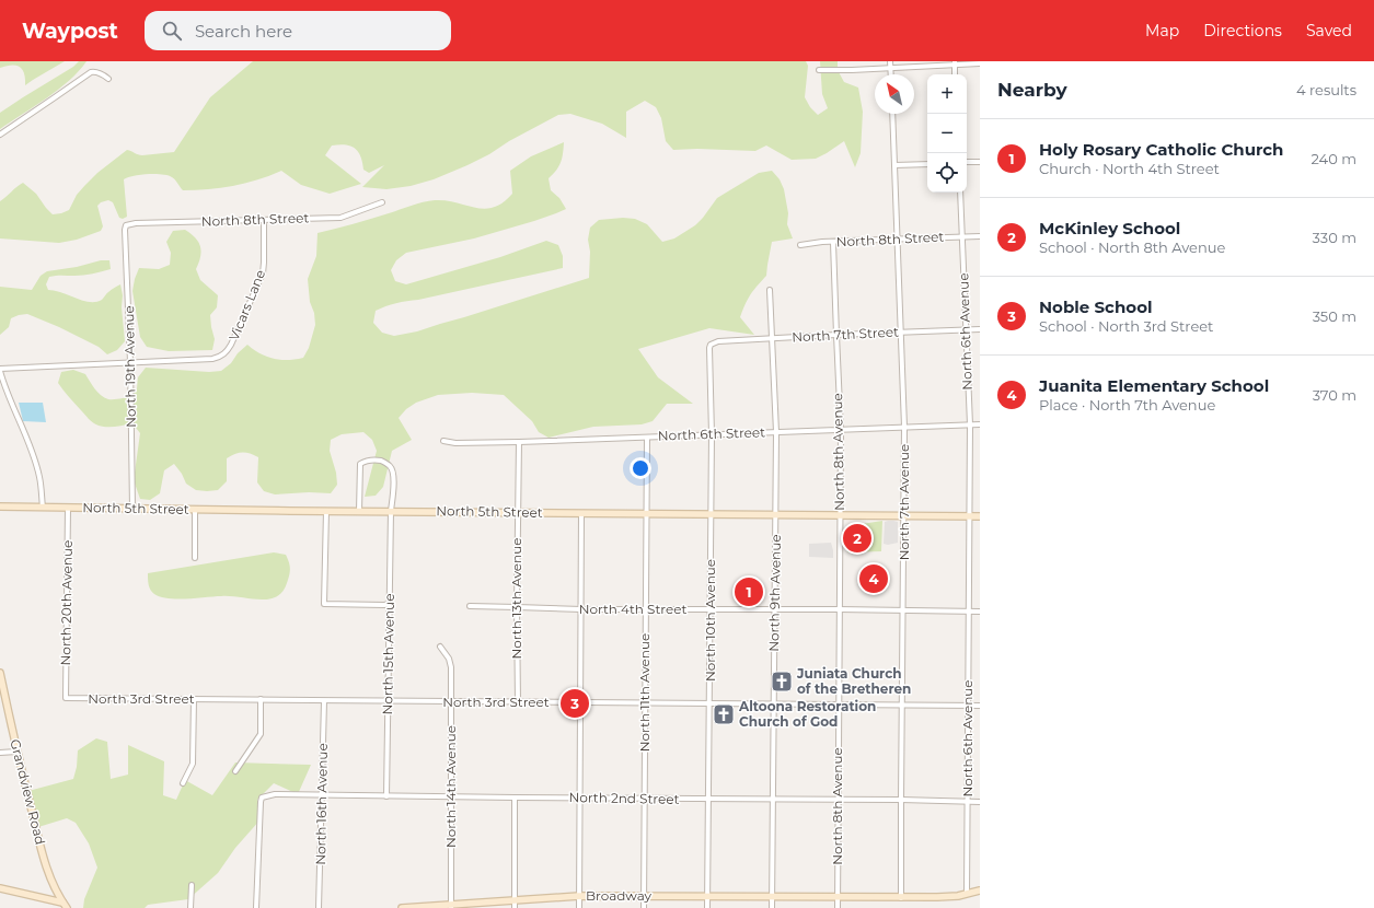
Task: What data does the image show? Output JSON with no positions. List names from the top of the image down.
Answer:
{
  "streets": {
    "street": [
      "North 8th Street",
      "Vicars Lane",
      "North 6th Avenue",
      "North 7th Street",
      "North 19th Avenue",
      "North 6th Street",
      "North 8th Avenue",
      "North 7th Avenue",
      "North 5th Street",
      "North 9th Avenue",
      "North 13th Avenue",
      "North 20th Avenue",
      "North 4th Street",
      "North 10th Avenue",
      "North 15th Avenue",
      "North 11th Avenue",
      "North 3rd Street",
      "North 14th Avenue",
      "Grandview Road",
      "North 2nd Street",
      "North 16th Avenue",
      "Broadway"
    ]
  },
  "crossings": [
    ["North 8th Street", "Vicars Lane"],
    ["North 8th Street", "North 6th Avenue"],
    ["North 8th Street", "North 19th Avenue"],
    ["North 8th Street", "North 8th Avenue"],
    ["North 8th Street", "North 7th Avenue"],
    ["Vicars Lane", "North 19th Avenue"],
    ["North 6th Avenue", "North 7th Street"],
    ["North 6th Avenue", "North 6th Street"],
    ["North 6th Avenue", "North 5th Street"],
    ["North 6th Avenue", "North 4th Street"],
    ["North 6th Avenue", "North 3rd Street"],
    ["North 6th Avenue", "North 2nd Street"],
    ["North 6th Avenue", "Broadway"],
    ["North 7th Street", "North 8th Avenue"],
    ["North 7th Street", "North 7th Avenue"],
    ["North 7th Street", "North 9th Avenue"],
    ["North 7th Street", "North 10th Avenue"],
    ["North 19th Avenue", "North 5th Street"],
    ["North 6th Street", "North 8th Avenue"],
    ["North 6th Street", "North 7th Avenue"],
    ["North 6th Street", "North 9th Avenue"],
    ["North 6th Street", "North 13th Avenue"],
    ["North 6th Street", "North 10th Avenue"],
    ["North 6th Street", "North 11th Avenue"],
    ["North 8th Avenue", "North 5th Street"],
    ["North 8th Avenue", "North 4th Street"],
    ["North 8th Avenue", "North 3rd Street"],
    ["North 8th Avenue", "North 2nd Street"],
    ["North 8th Avenue", "Broadway"],
    ["North 7th Avenue", "North 5th Street"],
    ["North 7th Avenue", "North 4th Street"],
    ["North 7th Avenue", "North 3rd Street"],
    ["North 7th Avenue", "North 2nd Street"],
    ["North 7th Avenue", "Broadway"],
    ["North 5th Street", "North 9th Avenue"],
    ["North 5th Street", "North 13th Avenue"],
    ["North 5th Street", "North 20th Avenue"],
    ["North 5th Street", "North 10th Avenue"],
    ["North 5th Street", "North 15th Avenue"],
    ["North 5th Street", "North 11th Avenue"],
    ["North 9th Avenue", "North 4th Street"],
    ["North 9th Avenue", "North 3rd Street"],
    ["North 9th Avenue", "North 2nd Street"],
    ["North 9th Avenue", "Broadway"],
    ["North 13th Avenue", "North 4th Street"],
    ["North 13th Avenue", "North 3rd Street"],
    ["North 20th Avenue", "North 3rd Street"],
    ["North 4th Street", "North 10th Avenue"],
    ["North 4th Street", "North 11th Avenue"],
    ["North 10th Avenue", "North 3rd Street"],
    ["North 10th Avenue", "North 2nd Street"],
    ["North 10th Avenue", "Broadway"],
    ["North 15th Avenue", "North 3rd Street"],
    ["North 15th Avenue", "North 2nd Street"],
    ["North 11th Avenue", "North 3rd Street"],
    ["North 11th Avenue", "North 2nd Street"],
    ["North 11th Avenue", "Broadway"],
    ["North 3rd Street", "North 14th Avenue"],
    ["North 3rd Street", "North 16th Avenue"],
    ["North 14th Avenue", "North 2nd Street"],
    ["North 14th Avenue", "Broadway"],
    ["North 2nd Street", "North 16th Avenue"]
  ],
  "places": {
    "church": ["Juniata Church of the Bretheren", "Altoona Restoration Church of God"]
  },
  "north": "top left",
  "page": {
    "header": "Waypost",
    "search": "Search here",
    "nav": ["Map", "Directions", "Saved"],
    "heading": ["Nearby", "4 results"],
    "map_buttons": ["+", "−"],
    "list": [
      {
        "mark": "1",
        "name": "Holy Rosary Catholic Church",
        "note": "Church · North 4th Street",
        "value": "240 m"
      },
      {
        "mark": "2",
        "name": "McKinley School",
        "note": "School · North 8th Avenue",
        "value": "330 m"
      },
      {
        "mark": "3",
        "name": "Noble School",
        "note": "School · North 3rd Street",
        "value": "350 m"
      },
      {
        "mark": "4",
        "name": "Juanita Elementary School",
        "note": "Place · North 7th Avenue",
        "value": "370 m"
      }
    ],
    "pins": [
      "2",
      "4",
      "1",
      "3"
    ]
  }
}
